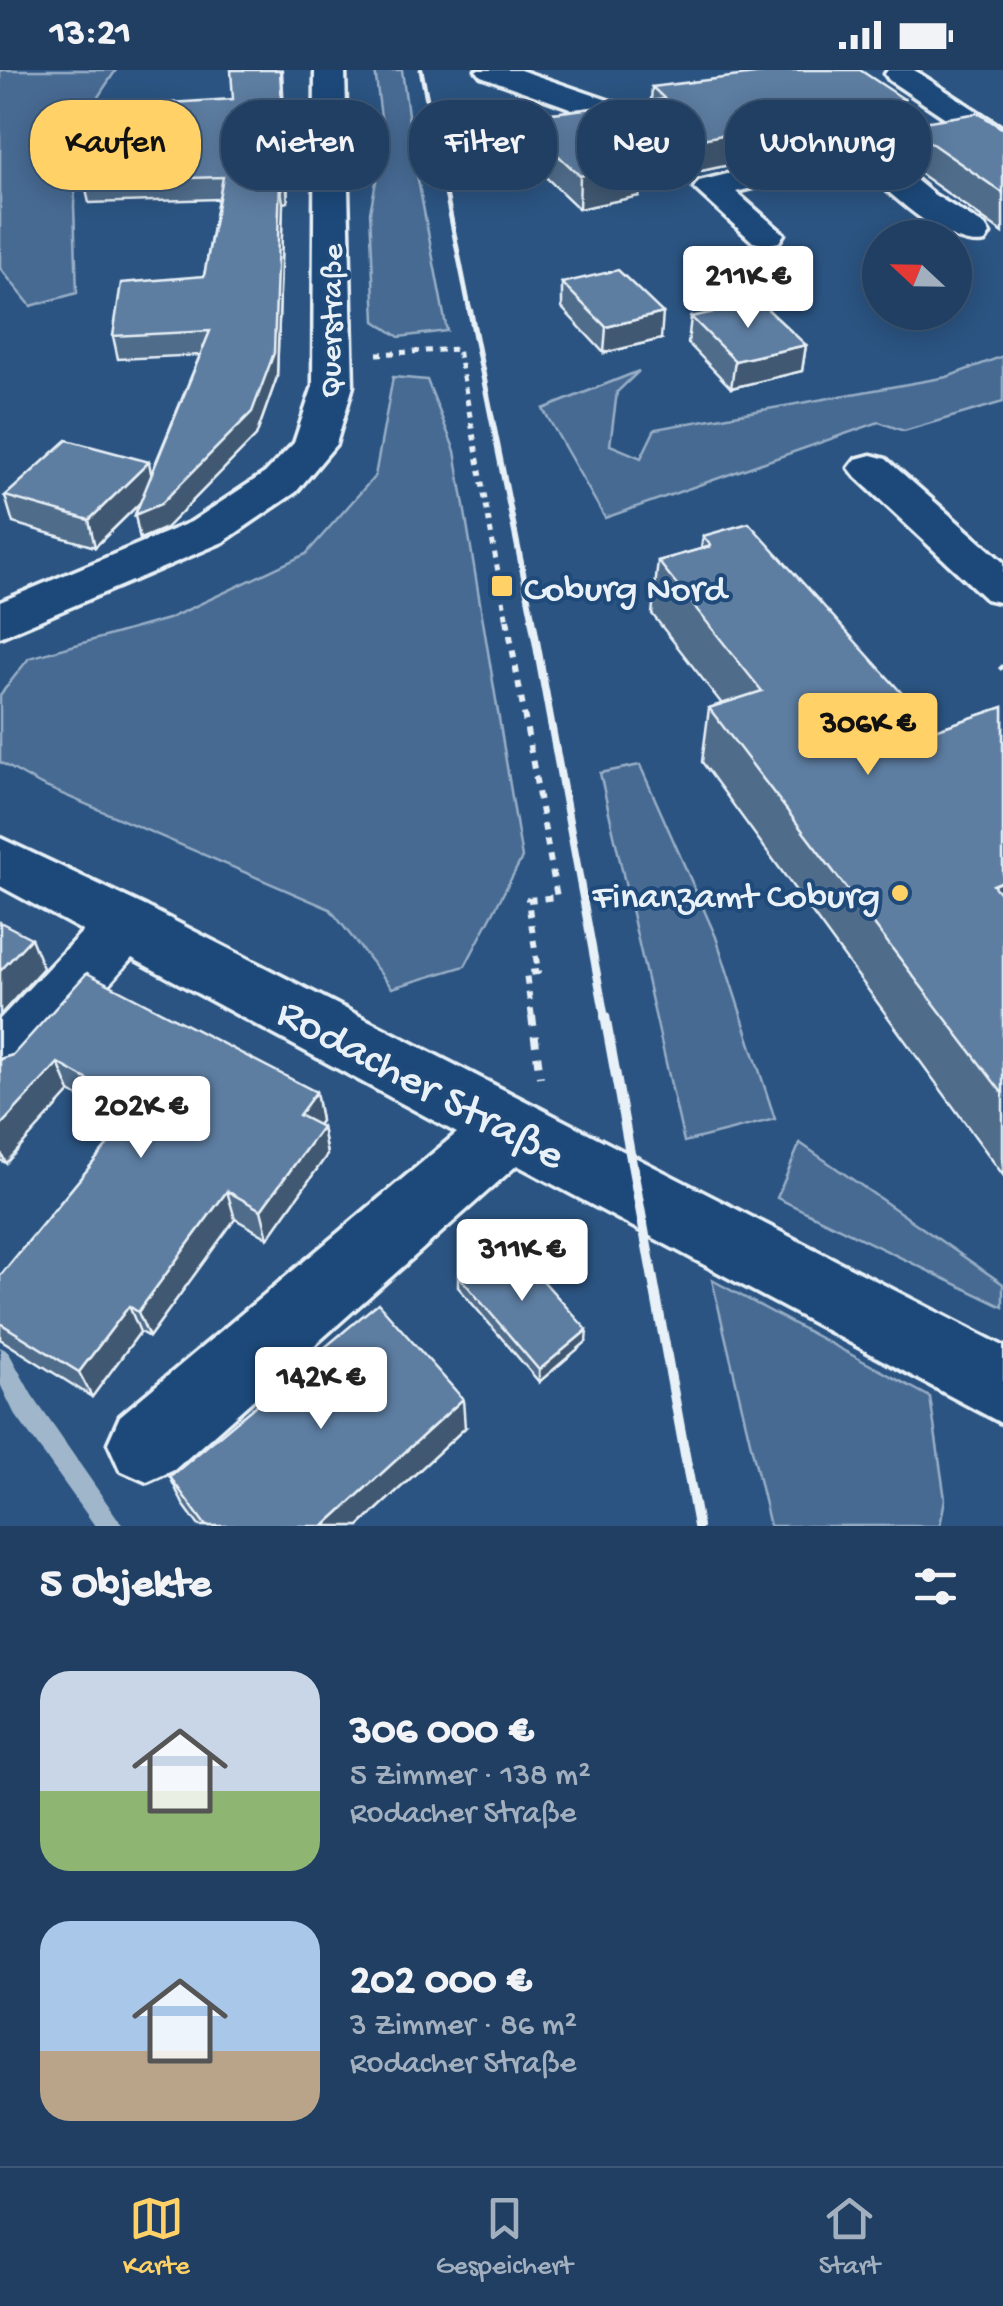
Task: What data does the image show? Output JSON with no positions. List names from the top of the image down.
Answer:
{
  "streets": {
    "street": ["Querstraße", "Rodacher Straße"]
  },
  "places": {
    "transit": ["Coburg Nord"],
    "other": ["Finanzamt Coburg"]
  },
  "north": "left",
  "page": {
    "status": "13:21",
    "chip": [
      "Kaufen",
      "Mieten",
      "Filter",
      "Neu",
      "Wohnung"
    ],
    "price": [
      "211K €",
      "306K €",
      "202K €",
      "311K €",
      "142K €"
    ],
    "heading": "5 Objekte",
    "list": [
      {
        "name": "306 000 €",
        "note": "5 Zimmer · 138 m² · Rodacher Straße"
      },
      {
        "name": "202 000 €",
        "note": "3 Zimmer · 86 m² · Rodacher Straße"
      }
    ],
    "tabs": ["Karte", "Gespeichert", "Start"]
  }
}
